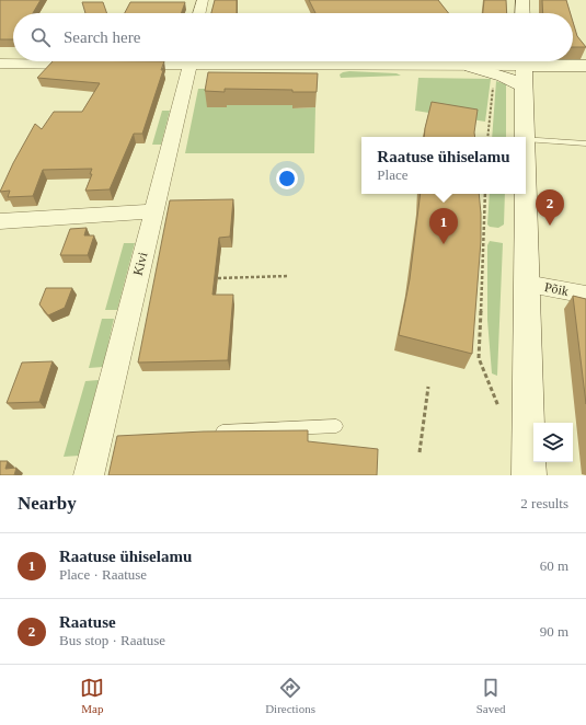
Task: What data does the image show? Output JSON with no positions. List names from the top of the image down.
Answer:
{
  "streets": {
    "street": ["Kivi", "Põik"]
  },
  "page": {
    "search": "Search here",
    "popup": ["Raatuse ühiselamu", "Place"],
    "pins": ["2", "1"],
    "heading": ["Nearby", "2 results"],
    "list": [
      {
        "mark": "1",
        "name": "Raatuse ühiselamu",
        "note": "Place · Raatuse",
        "value": "60 m"
      },
      {
        "mark": "2",
        "name": "Raatuse",
        "note": "Bus stop · Raatuse",
        "value": "90 m"
      }
    ],
    "nav": ["Map", "Directions", "Saved"]
  }
}
